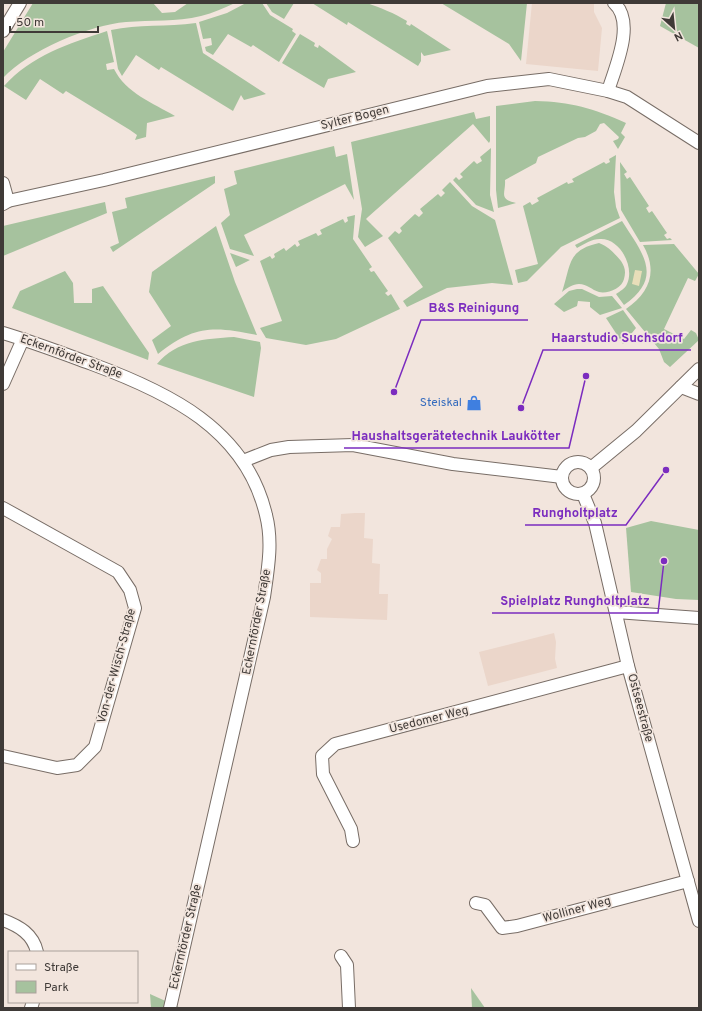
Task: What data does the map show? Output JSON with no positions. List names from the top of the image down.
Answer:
{
  "streets": {
    "street": [
      "Sylter Bogen",
      "Eckernförder Straße",
      "Von-der-Wisch-Straße",
      "Ostseestraße",
      "Usedomer Weg",
      "Wolliner Weg"
    ]
  },
  "crossings": [
    ["Ostseestraße", "Usedomer Weg"],
    ["Ostseestraße", "Wolliner Weg"]
  ],
  "places": {
    "other": [
      "Haushaltsgerätetechnik Laukötter",
      "B&S Reinigung",
      "Haarstudio Suchsdorf",
      "Rungholtplatz",
      "Spielplatz Rungholtplatz"
    ],
    "shop": ["Steiskal"]
  },
  "legend": ["Straße", "Park"],
  "scale_bar": "50 m",
  "north": "bottom right"
}
